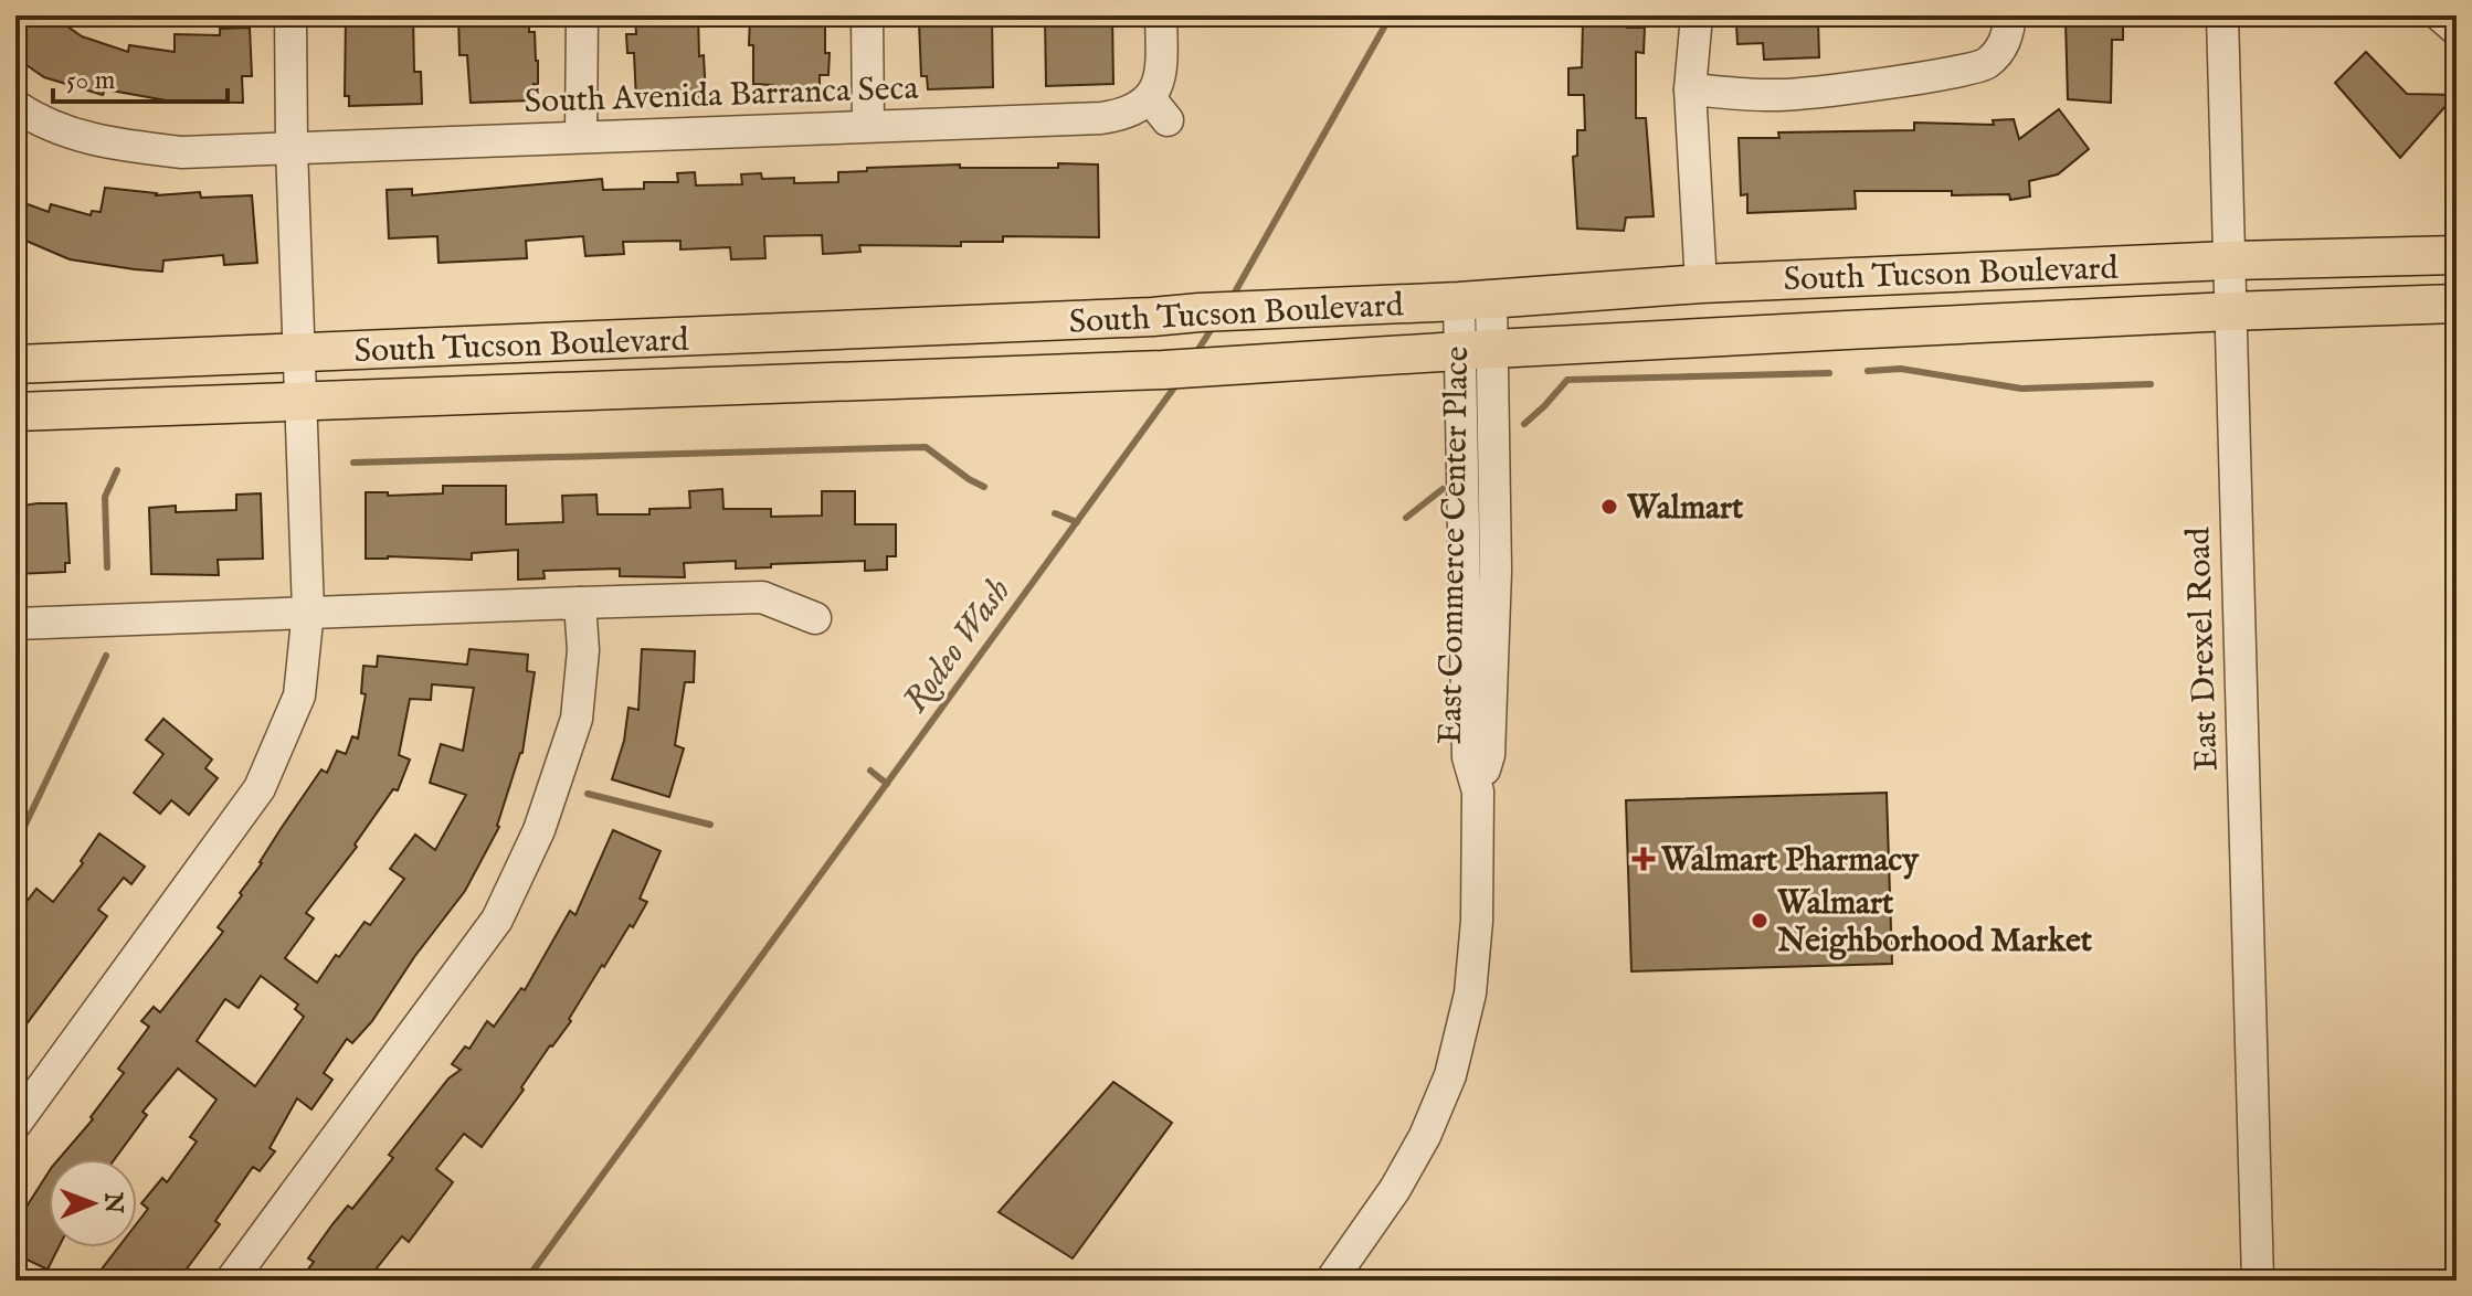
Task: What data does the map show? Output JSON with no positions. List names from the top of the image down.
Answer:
{
  "streets": {
    "main road": ["South Tucson Boulevard"],
    "street": ["South Avenida Barranca Seca", "East Commerce Center Place", "East Drexel Road"]
  },
  "crossings": [
    ["South Tucson Boulevard", "East Commerce Center Place"],
    ["South Tucson Boulevard", "East Drexel Road"]
  ],
  "water": ["Rodeo Wash"],
  "places": {
    "other": ["Walmart", "Walmart Neighborhood Market"],
    "health": ["Walmart Pharmacy"]
  },
  "scale_bar": "50 m",
  "north": "right"
}
